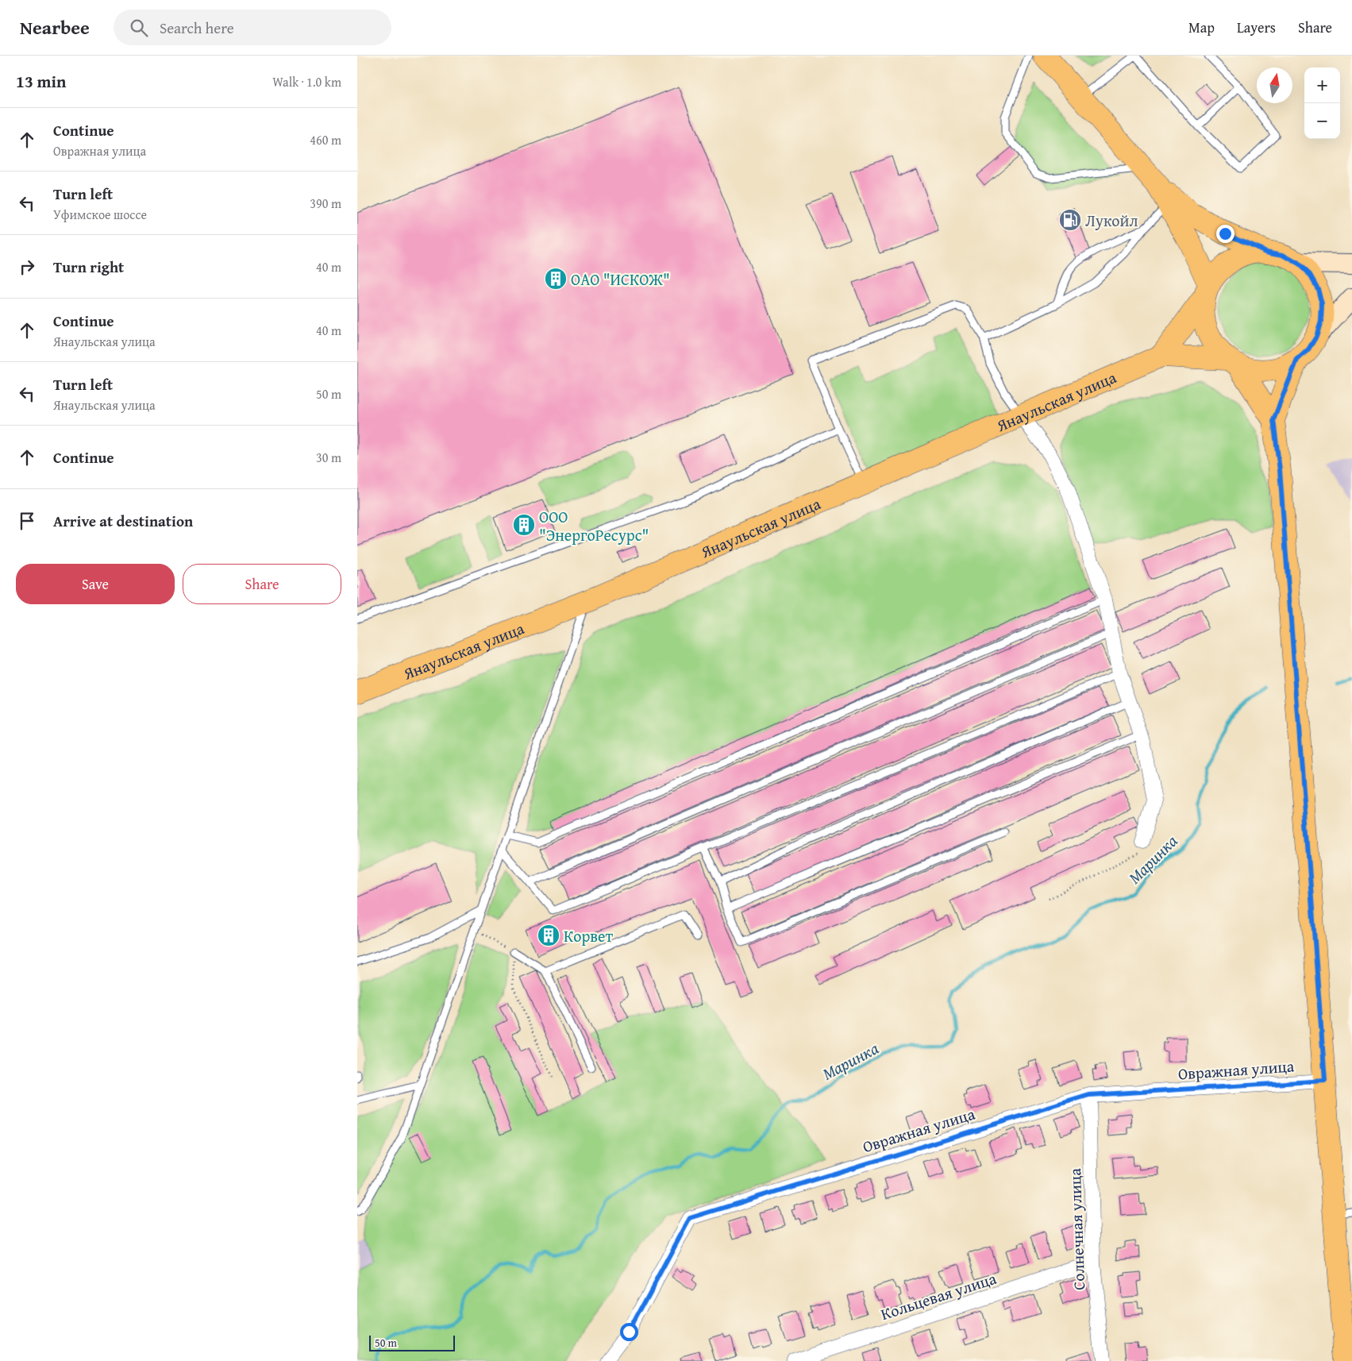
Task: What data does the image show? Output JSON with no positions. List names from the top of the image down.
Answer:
{
  "streets": {
    "main road": ["Янаульская улица"],
    "street": ["Овражная улица", "Солнечная улица", "Кольцевая улица"]
  },
  "crossings": [
    ["Овражная улица", "Солнечная улица"],
    ["Солнечная улица", "Кольцевая улица"]
  ],
  "water": ["Маринка"],
  "places": {
    "fuel station": ["Лукойл"],
    "building": ["ОАО \"ИСКОЖ\"", "ООО \"ЭнергоРесурс\"", "Корвет"]
  },
  "scale_bar": "50 m",
  "north": "top",
  "page": {
    "header": "Nearbee",
    "search": "Search here",
    "nav": ["Map", "Layers", "Share"],
    "heading": ["13 min", "Walk · 1.0 km"],
    "map_buttons": ["+", "−"],
    "list": [
      ["Continue", "Овражная улица", "460 m"],
      ["Turn left", "Уфимское шоссе", "390 m"],
      ["Turn right", "40 m"],
      ["Continue", "Янаульская улица", "40 m"],
      ["Turn left", "Янаульская улица", "50 m"],
      ["Continue", "30 m"],
      "Arrive at destination"
    ],
    "buttons": ["Save", "Share"],
    "scale": "50 m"
  }
}
